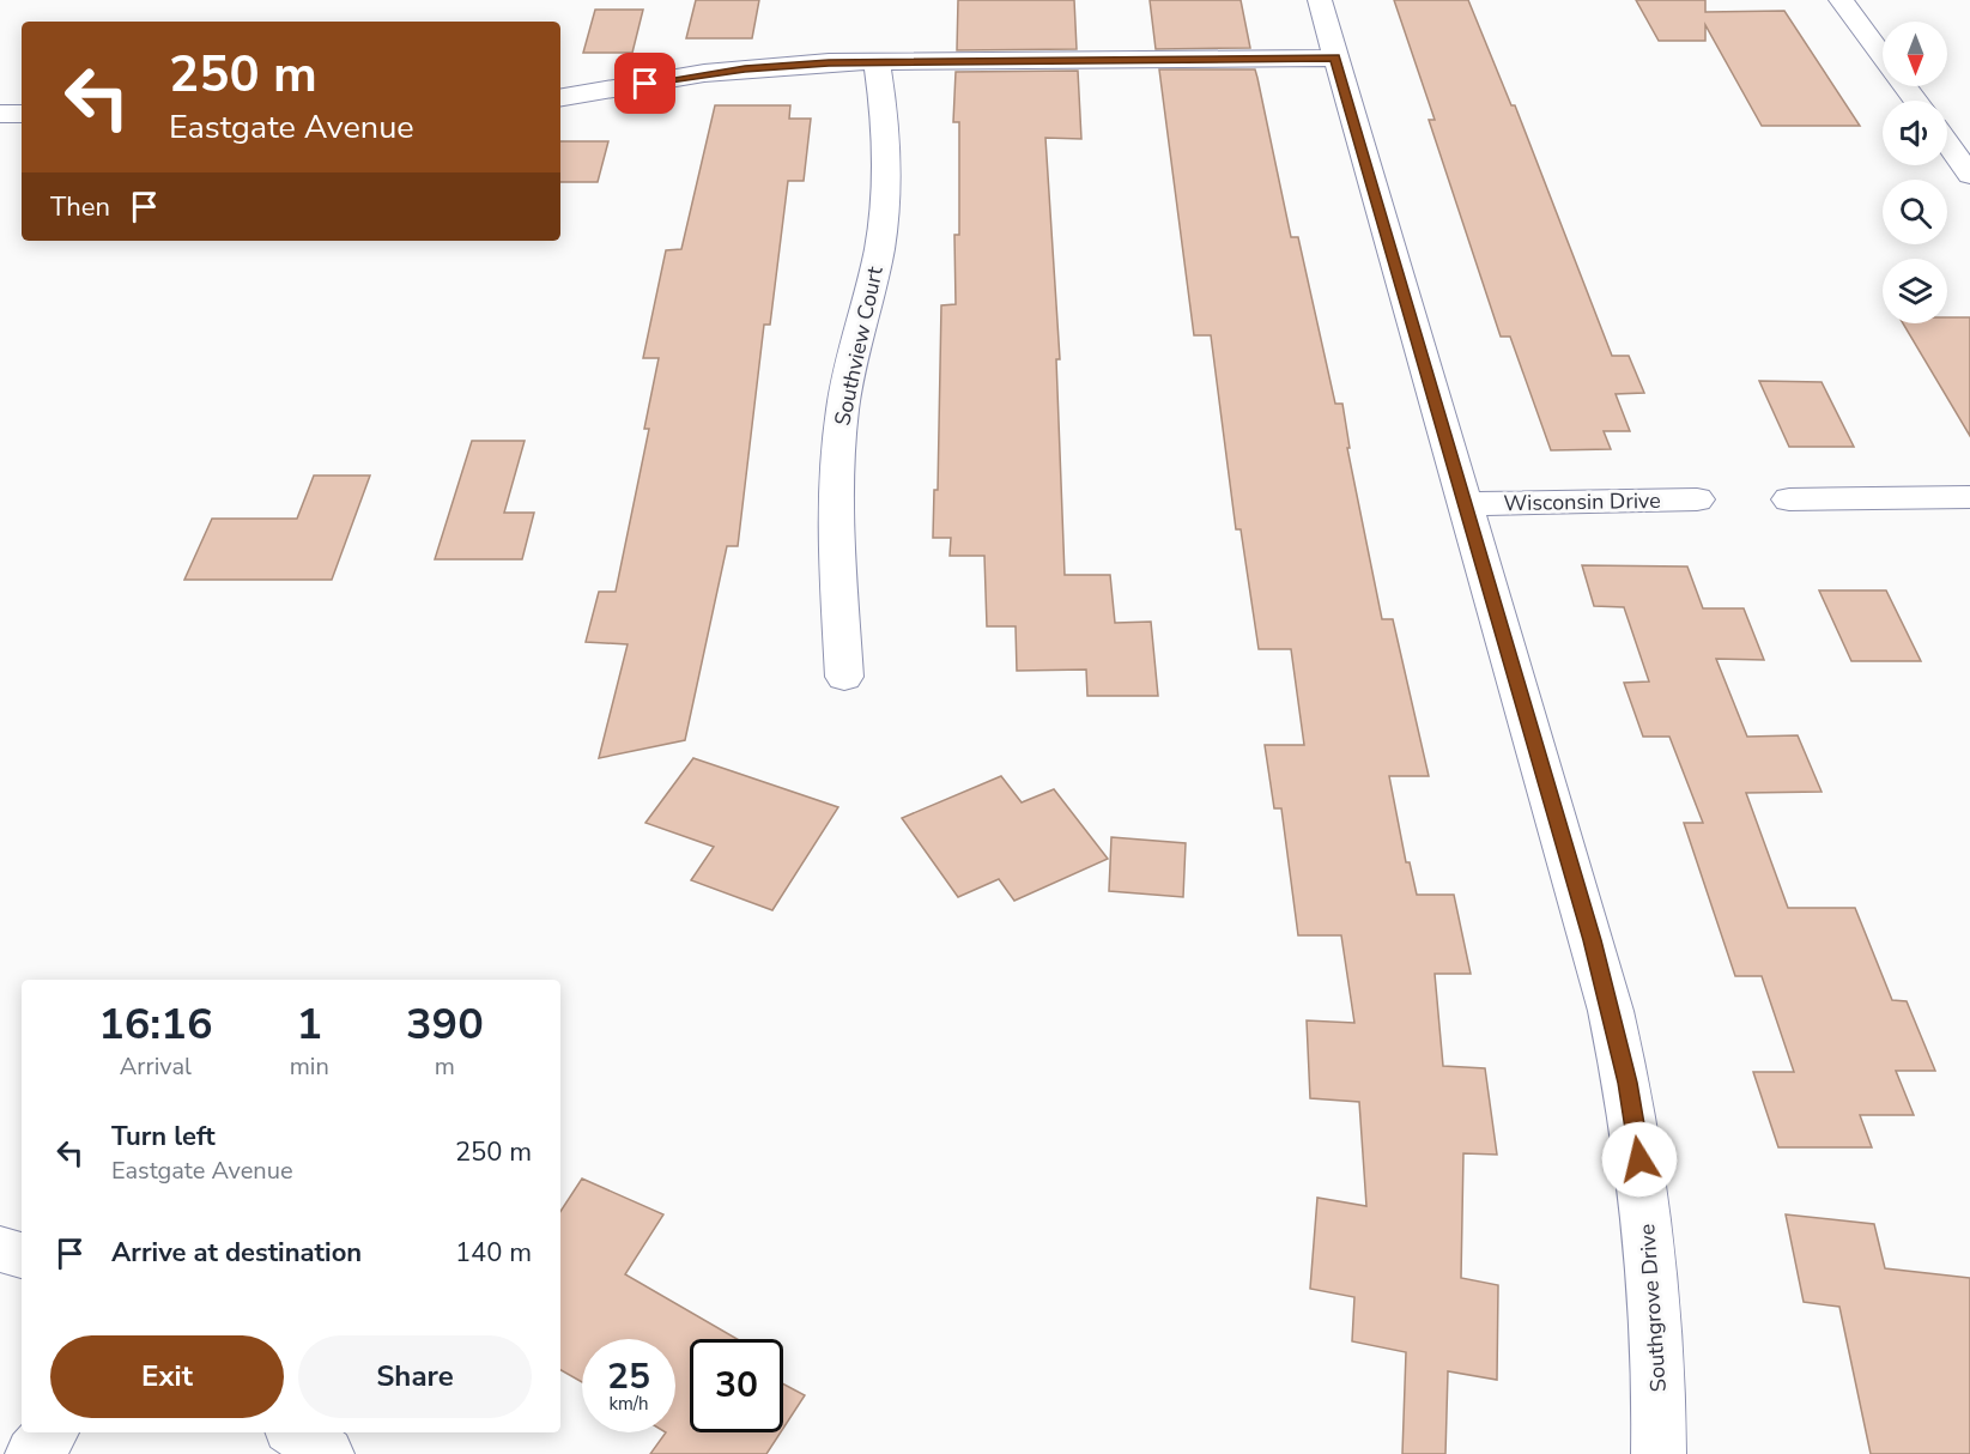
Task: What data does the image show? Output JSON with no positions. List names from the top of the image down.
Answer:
{
  "streets": {
    "street": ["Southview Court", "Wisconsin Drive", "Southgrove Drive"]
  },
  "crossings": [
    ["Wisconsin Drive", "Southgrove Drive"]
  ],
  "north": "bottom",
  "page": {
    "turn": ["250 m", "Eastgate Avenue"],
    "then": "Then",
    "eta": [
      "16:16",
      "Arrival",
      "1",
      "min",
      "390",
      "m"
    ],
    "list": [
      {
        "name": "Turn left",
        "note": "Eastgate Avenue",
        "value": "250 m"
      },
      {
        "name": "Arrive at destination",
        "value": "140 m"
      }
    ],
    "buttons": ["Exit", "Share"],
    "speed": "25 km/h",
    "limit": "30"
  }
}
